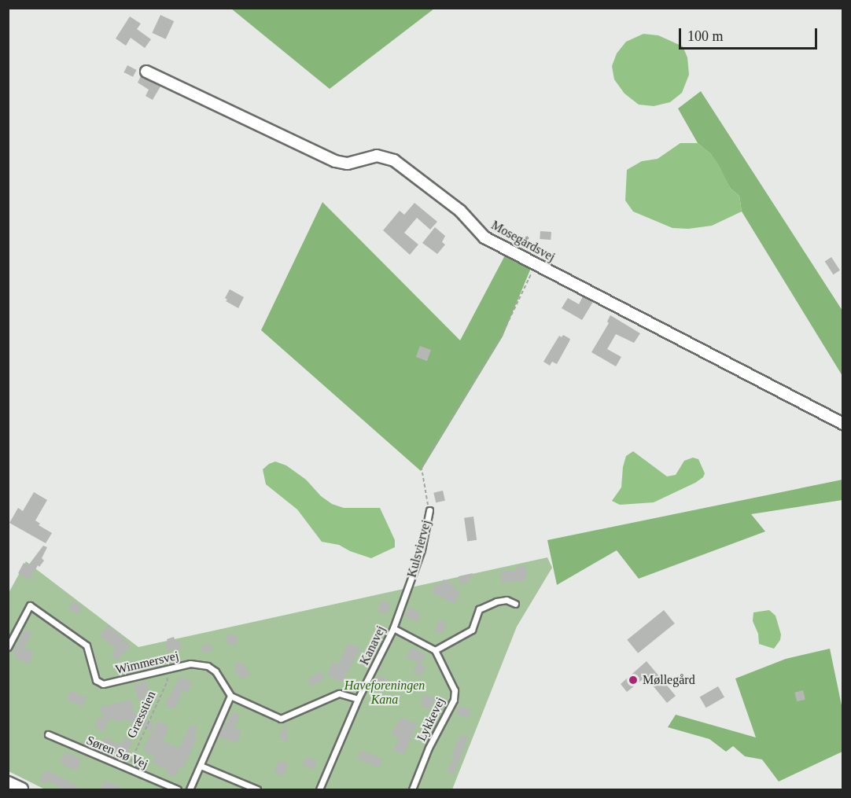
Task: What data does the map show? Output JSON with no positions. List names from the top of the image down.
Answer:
{
  "streets": {
    "street": ["Mosegårdsvej"],
    "lane": [
      "Kulsviervej",
      "Kanavej",
      "Wimmersvej",
      "Lykkevej",
      "Søren Sø Vej"
    ],
    "path": ["Græsstien"]
  },
  "crossings": [
    ["Kulsviervej", "Kanavej"],
    ["Wimmersvej", "Græsstien"],
    ["Græsstien", "Søren Sø Vej"]
  ],
  "parks": ["Haveforeningen Kana"],
  "places": ["Møllegård"],
  "scale_bar": "100 m"
}
